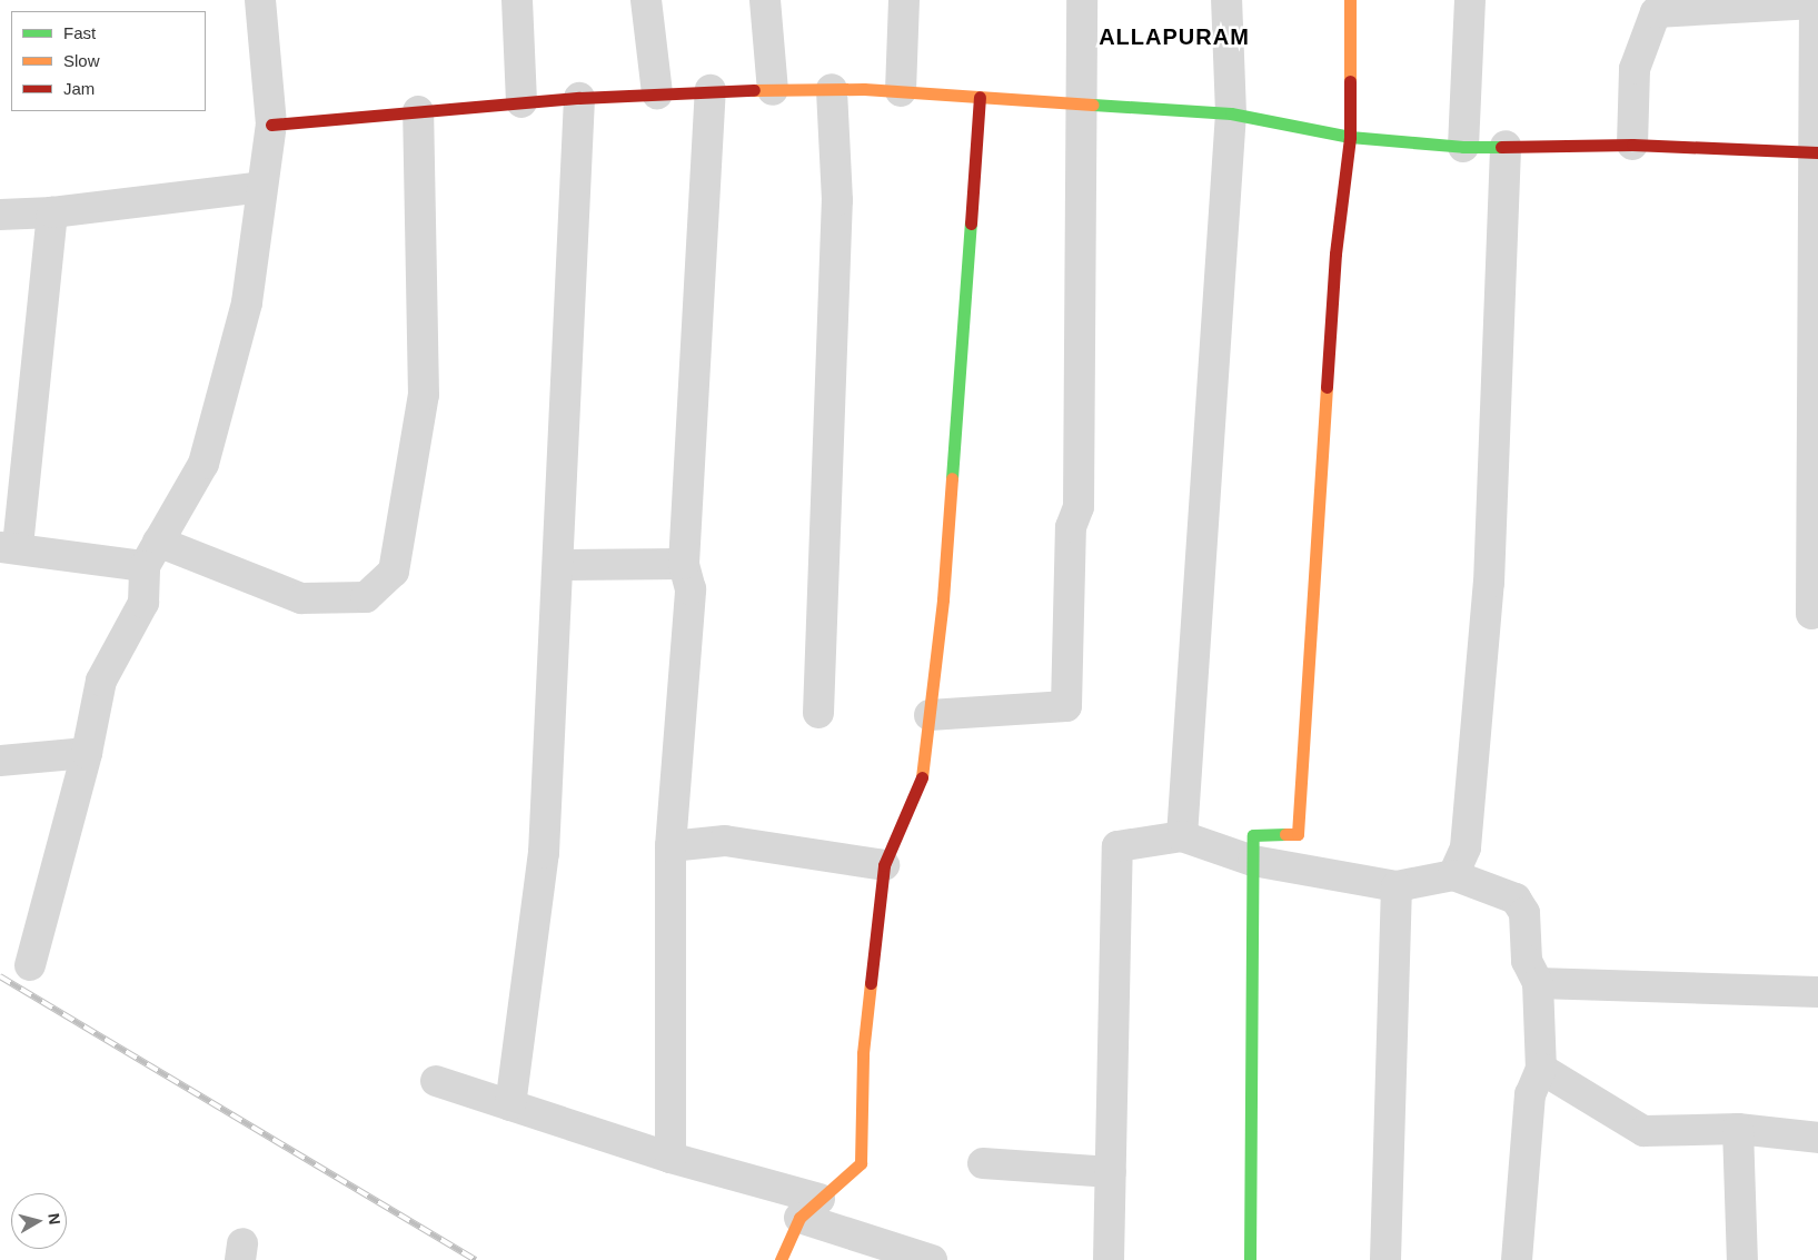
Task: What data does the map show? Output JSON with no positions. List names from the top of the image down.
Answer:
{
  "districts": ["ALLAPURAM"],
  "legend": ["Fast", "Slow", "Jam"],
  "north": "right"
}
